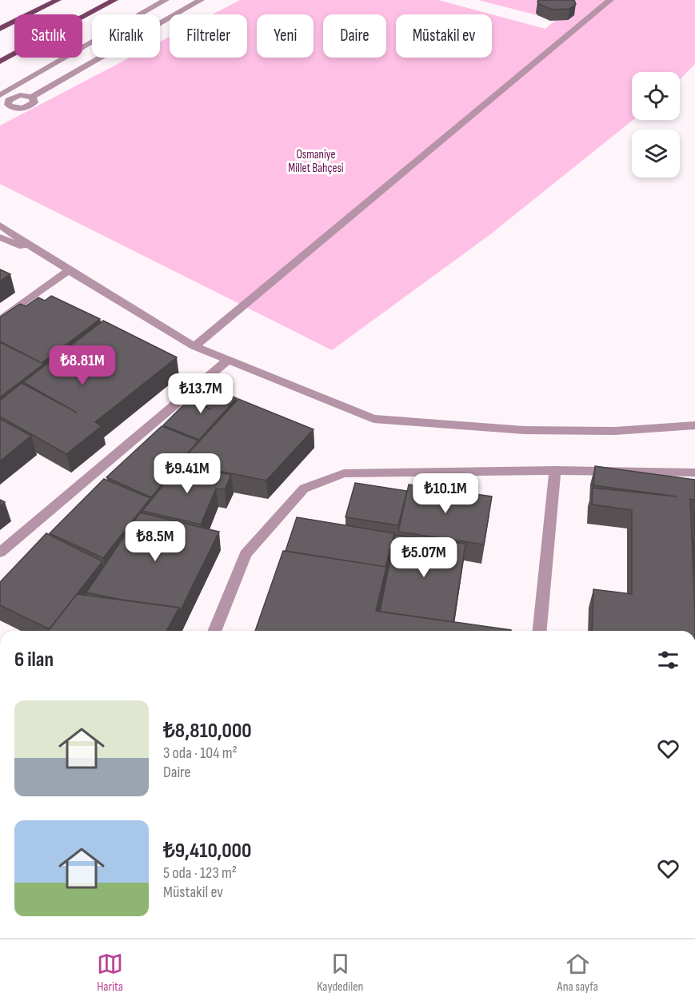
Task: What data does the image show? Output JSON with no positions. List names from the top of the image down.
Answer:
{
  "parks": ["Osmaniye Millet Bahçesi"],
  "page": {
    "chip": [
      "Satılık",
      "Kiralık",
      "Filtreler",
      "Yeni",
      "Daire",
      "Müstakil ev"
    ],
    "price": [
      "₺8.81M",
      "₺13.7M",
      "₺9.41M",
      "₺10.1M",
      "₺8.5M",
      "₺5.07M"
    ],
    "heading": "6 ilan",
    "list": [
      {
        "name": "₺8,810,000",
        "note": "3 oda · 104 m² · Daire"
      },
      {
        "name": "₺9,410,000",
        "note": "5 oda · 123 m² · Müstakil ev"
      }
    ],
    "tabs": ["Harita", "Kaydedilen", "Ana sayfa"]
  }
}
